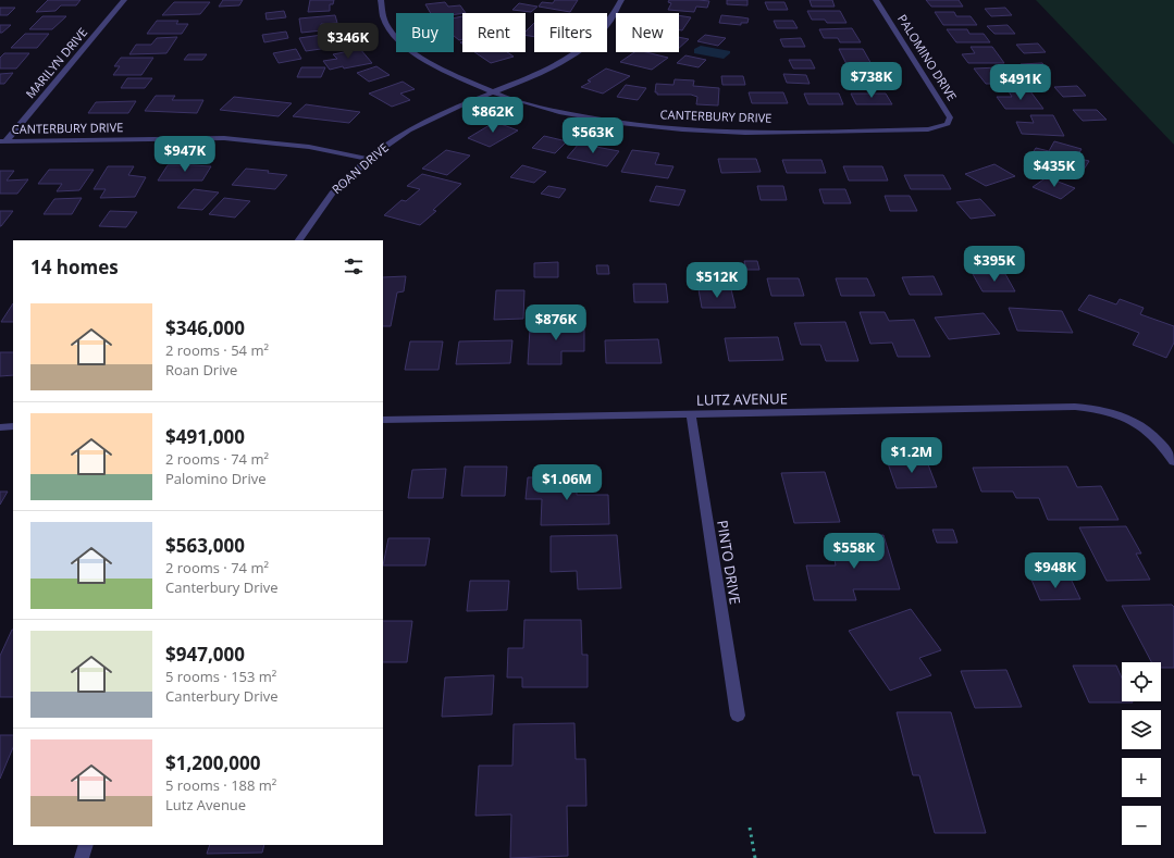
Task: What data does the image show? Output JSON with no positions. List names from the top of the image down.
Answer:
{
  "streets": {
    "street": [
      "PALOMINO DRIVE",
      "MARILYN DRIVE",
      "CANTERBURY DRIVE",
      "ROAN DRIVE",
      "LUTZ AVENUE",
      "PINTO DRIVE"
    ]
  },
  "crossings": [
    ["PALOMINO DRIVE", "CANTERBURY DRIVE"],
    ["MARILYN DRIVE", "CANTERBURY DRIVE"],
    ["CANTERBURY DRIVE", "ROAN DRIVE"],
    ["LUTZ AVENUE", "PINTO DRIVE"]
  ],
  "page": {
    "chip": [
      "Buy",
      "Rent",
      "Filters",
      "New"
    ],
    "price": [
      "$346K",
      "$738K",
      "$491K",
      "$862K",
      "$563K",
      "$947K",
      "$435K",
      "$395K",
      "$512K",
      "$876K",
      "$1.2M",
      "$1.06M",
      "$558K",
      "$948K"
    ],
    "heading": "14 homes",
    "list": [
      {
        "name": "$346,000",
        "note": "2 rooms · 54 m² · Roan Drive"
      },
      {
        "name": "$491,000",
        "note": "2 rooms · 74 m² · Palomino Drive"
      },
      {
        "name": "$563,000",
        "note": "2 rooms · 74 m² · Canterbury Drive"
      },
      {
        "name": "$947,000",
        "note": "5 rooms · 153 m² · Canterbury Drive"
      },
      {
        "name": "$1,200,000",
        "note": "5 rooms · 188 m² · Lutz Avenue"
      }
    ],
    "map_buttons": ["+", "−"]
  }
}
